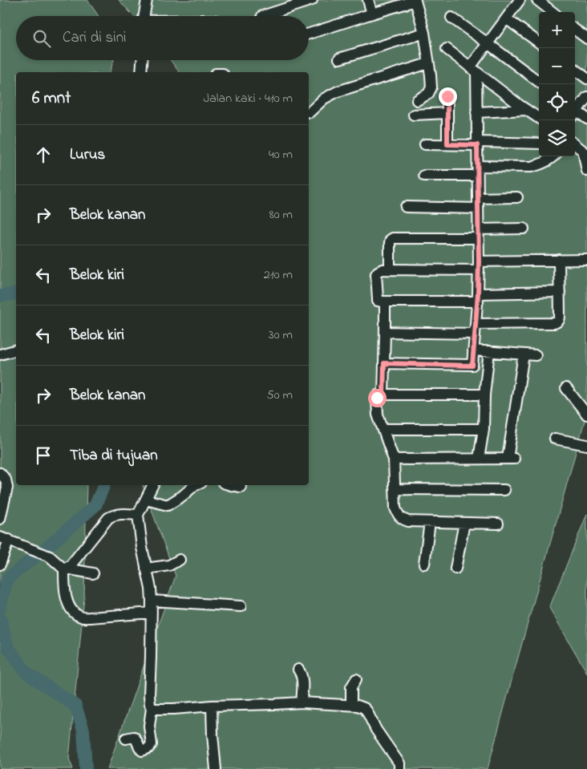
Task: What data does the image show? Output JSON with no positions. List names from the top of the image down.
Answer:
{
  "page": {
    "map_buttons": ["+", "−"],
    "search": "Cari di sini",
    "heading": ["6 mnt", "Jalan kaki · 410 m"],
    "list": [
      ["Lurus", "40 m"],
      ["Belok kanan", "80 m"],
      ["Belok kiri", "210 m"],
      ["Belok kiri", "30 m"],
      ["Belok kanan", "50 m"],
      "Tiba di tujuan"
    ]
  }
}
